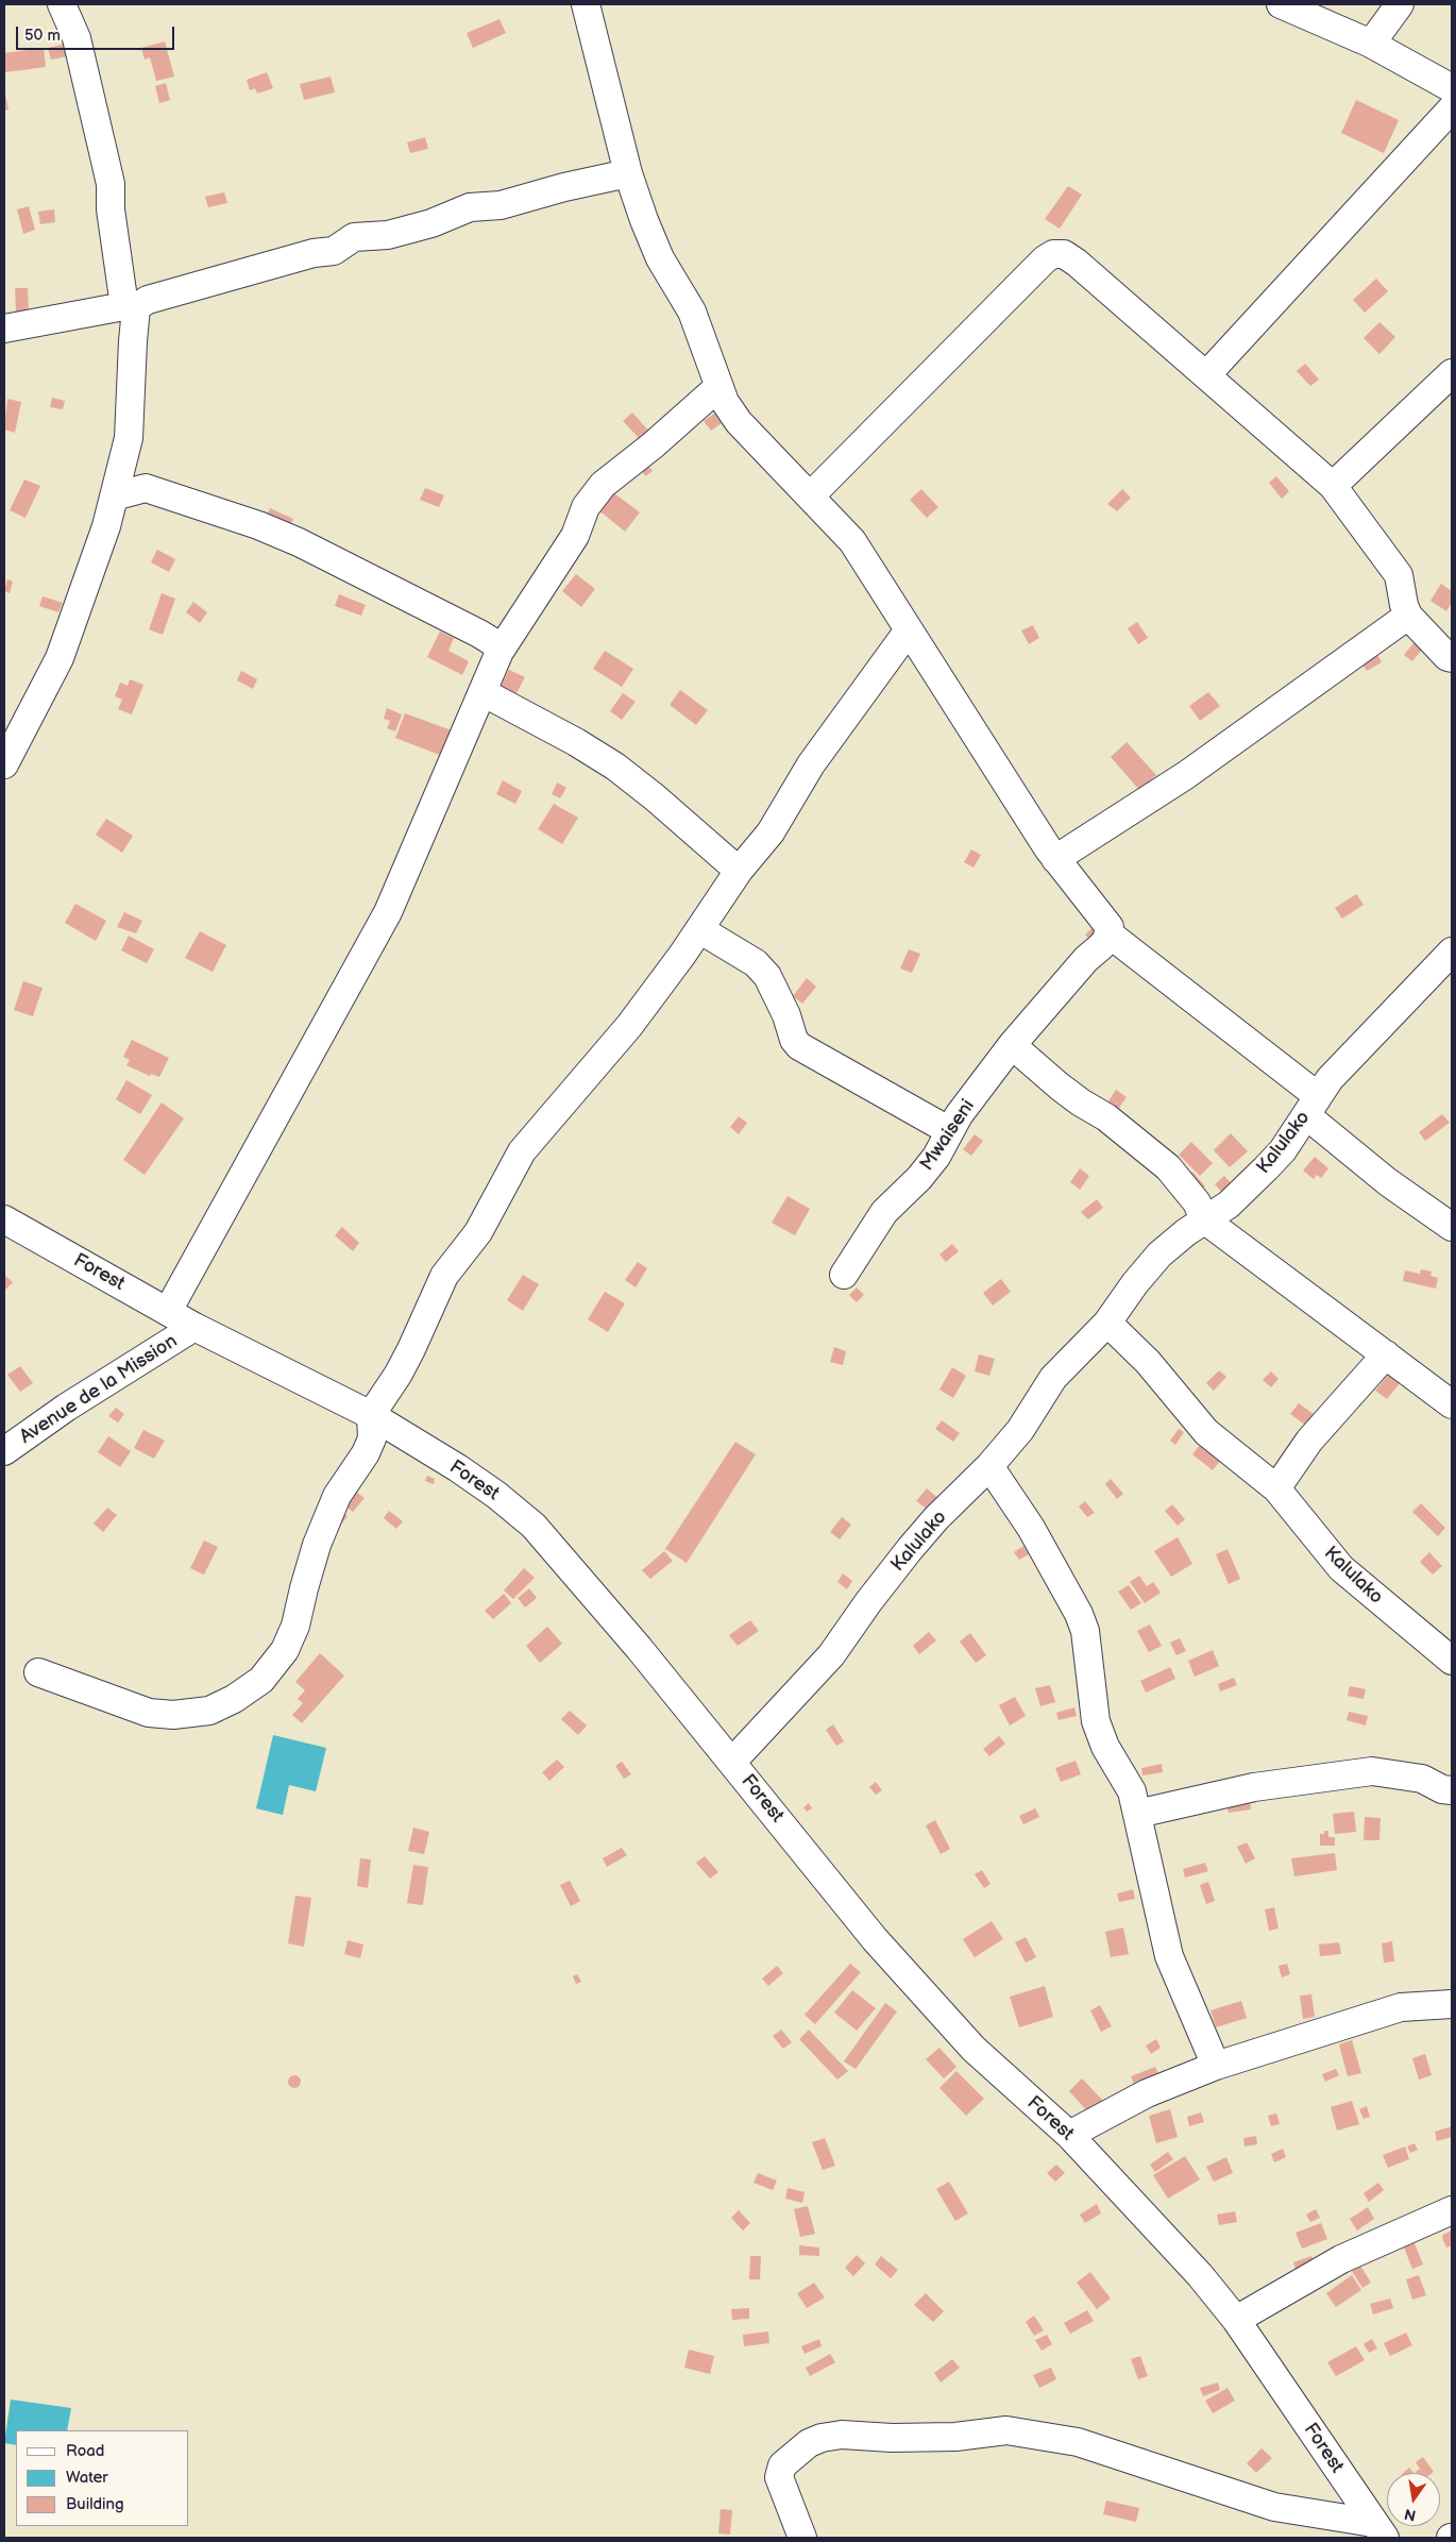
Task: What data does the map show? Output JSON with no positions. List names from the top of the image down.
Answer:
{
  "streets": {
    "street": [
      "Mwaiseni",
      "Kalulako",
      "Forest",
      "Avenue de la Mission"
    ]
  },
  "crossings": [
    ["Kalulako", "Forest"],
    ["Forest", "Avenue de la Mission"]
  ],
  "legend": ["Road", "Water", "Building"],
  "scale_bar": "50 m",
  "north": "bottom"
}
